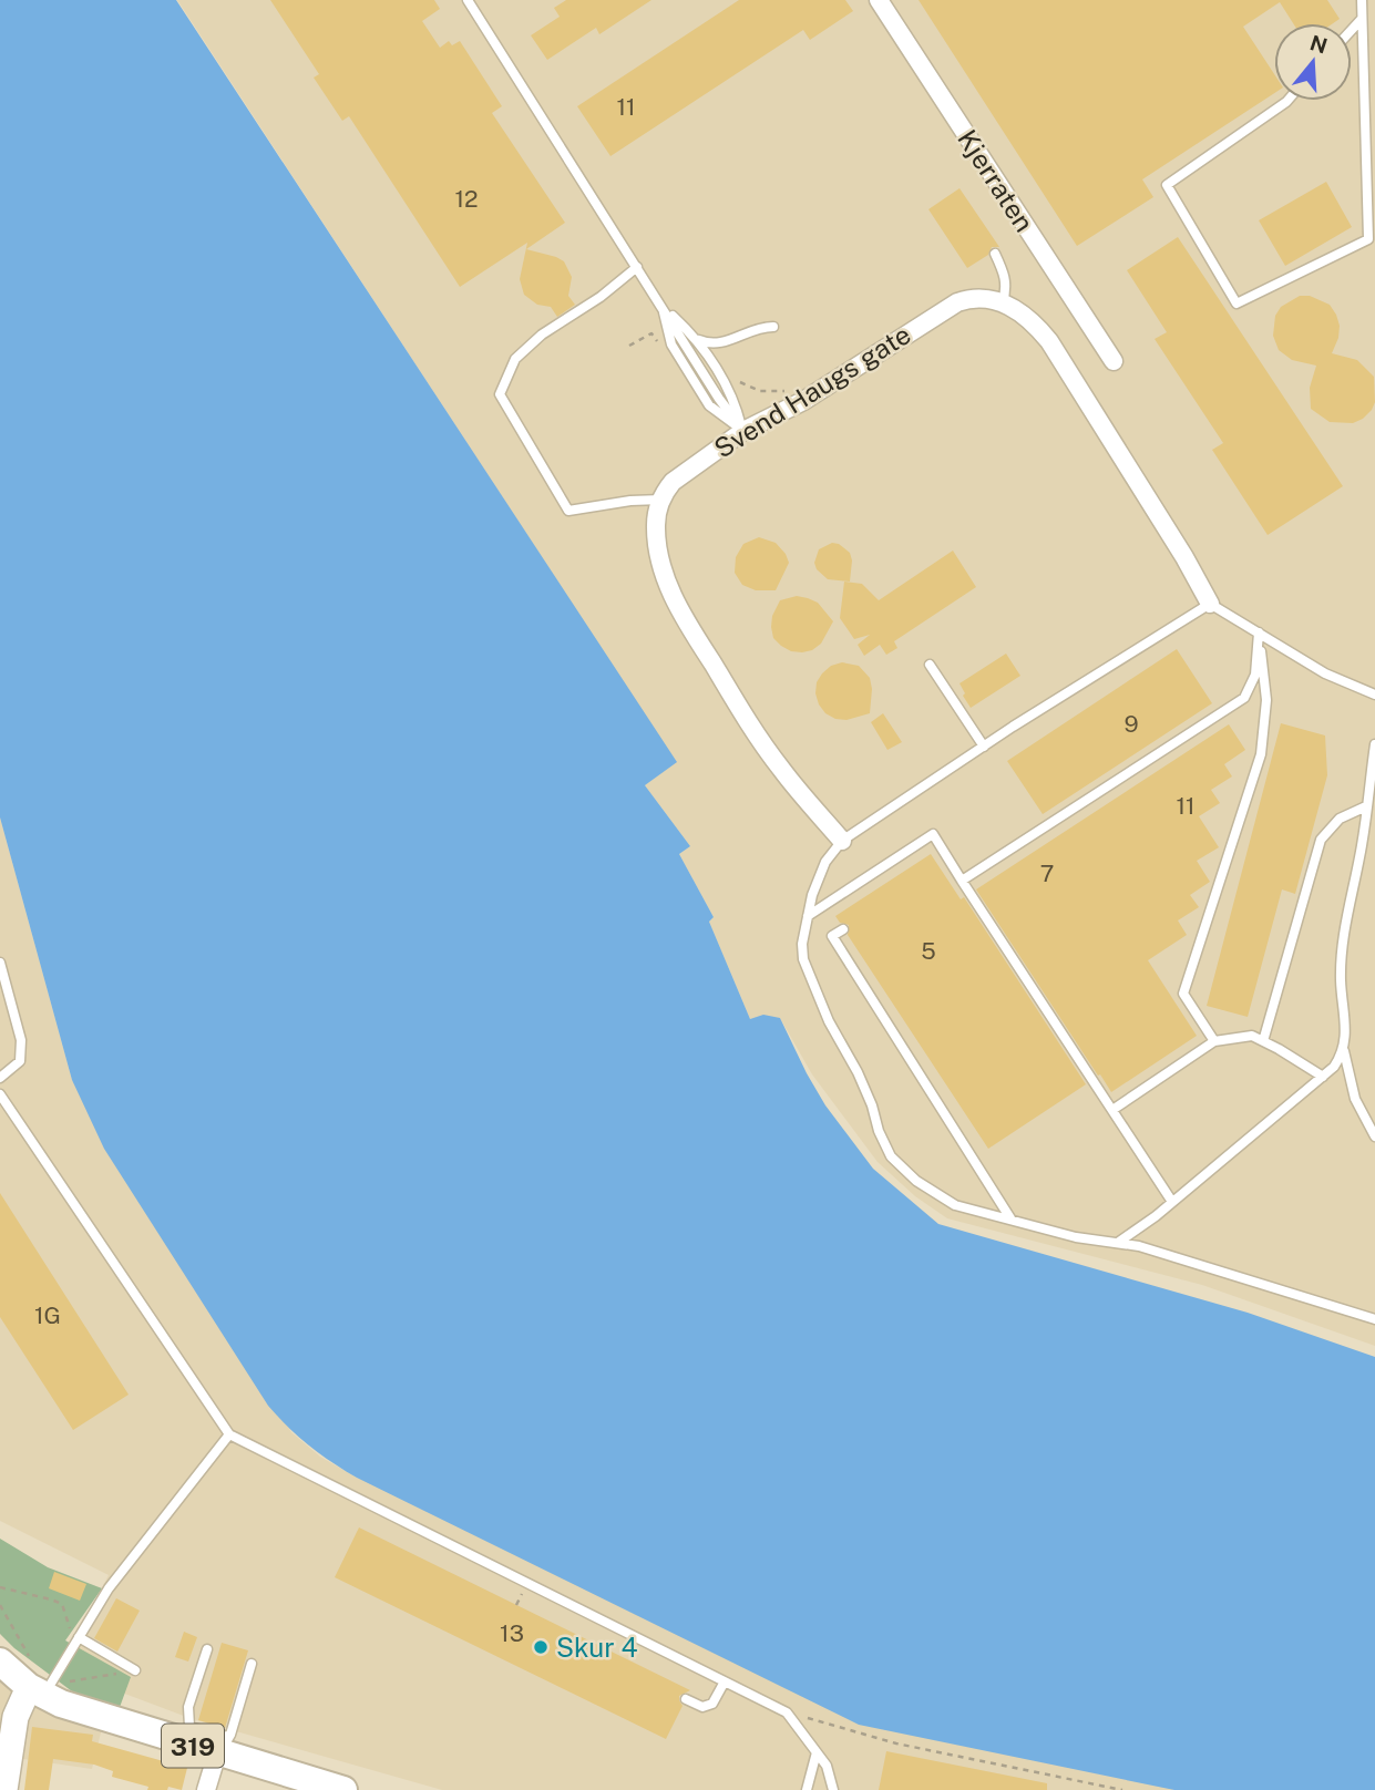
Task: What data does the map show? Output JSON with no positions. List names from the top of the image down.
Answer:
{
  "streets": {
    "main road": ["319"],
    "street": ["Kjerraten", "Svend Haugs gate"]
  },
  "places": ["Skur 4"],
  "house_numbers": [
    "11",
    "12",
    "9",
    "11",
    "7",
    "5",
    "1G",
    "13"
  ],
  "north": "top"
}
